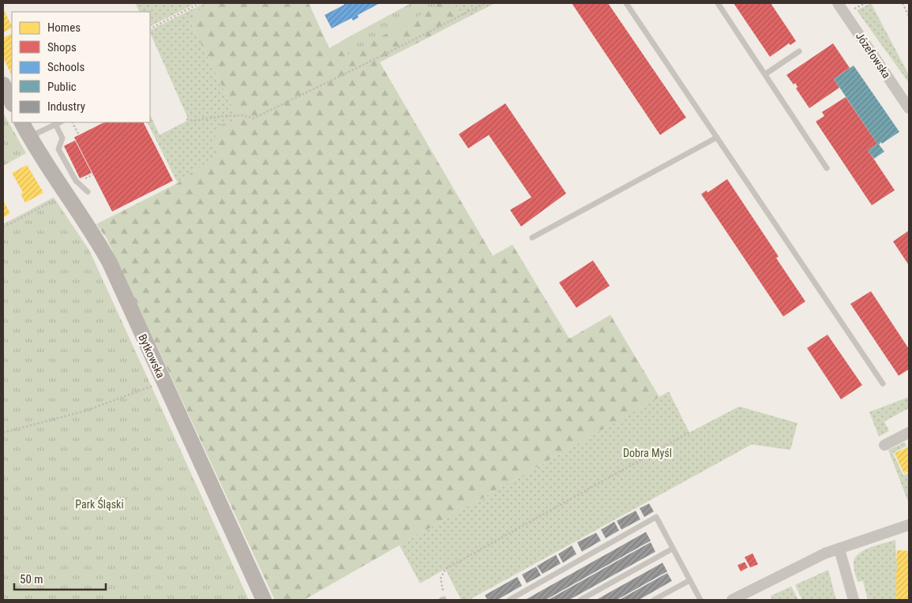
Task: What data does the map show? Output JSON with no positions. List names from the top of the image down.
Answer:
{
  "streets": {
    "street": ["Józefowska", "Bytkowska"]
  },
  "parks": ["Dobra Myśl", "Park Śląski"],
  "legend": [
    "Homes",
    "Shops",
    "Schools",
    "Public",
    "Industry"
  ],
  "scale_bar": "50 m"
}
